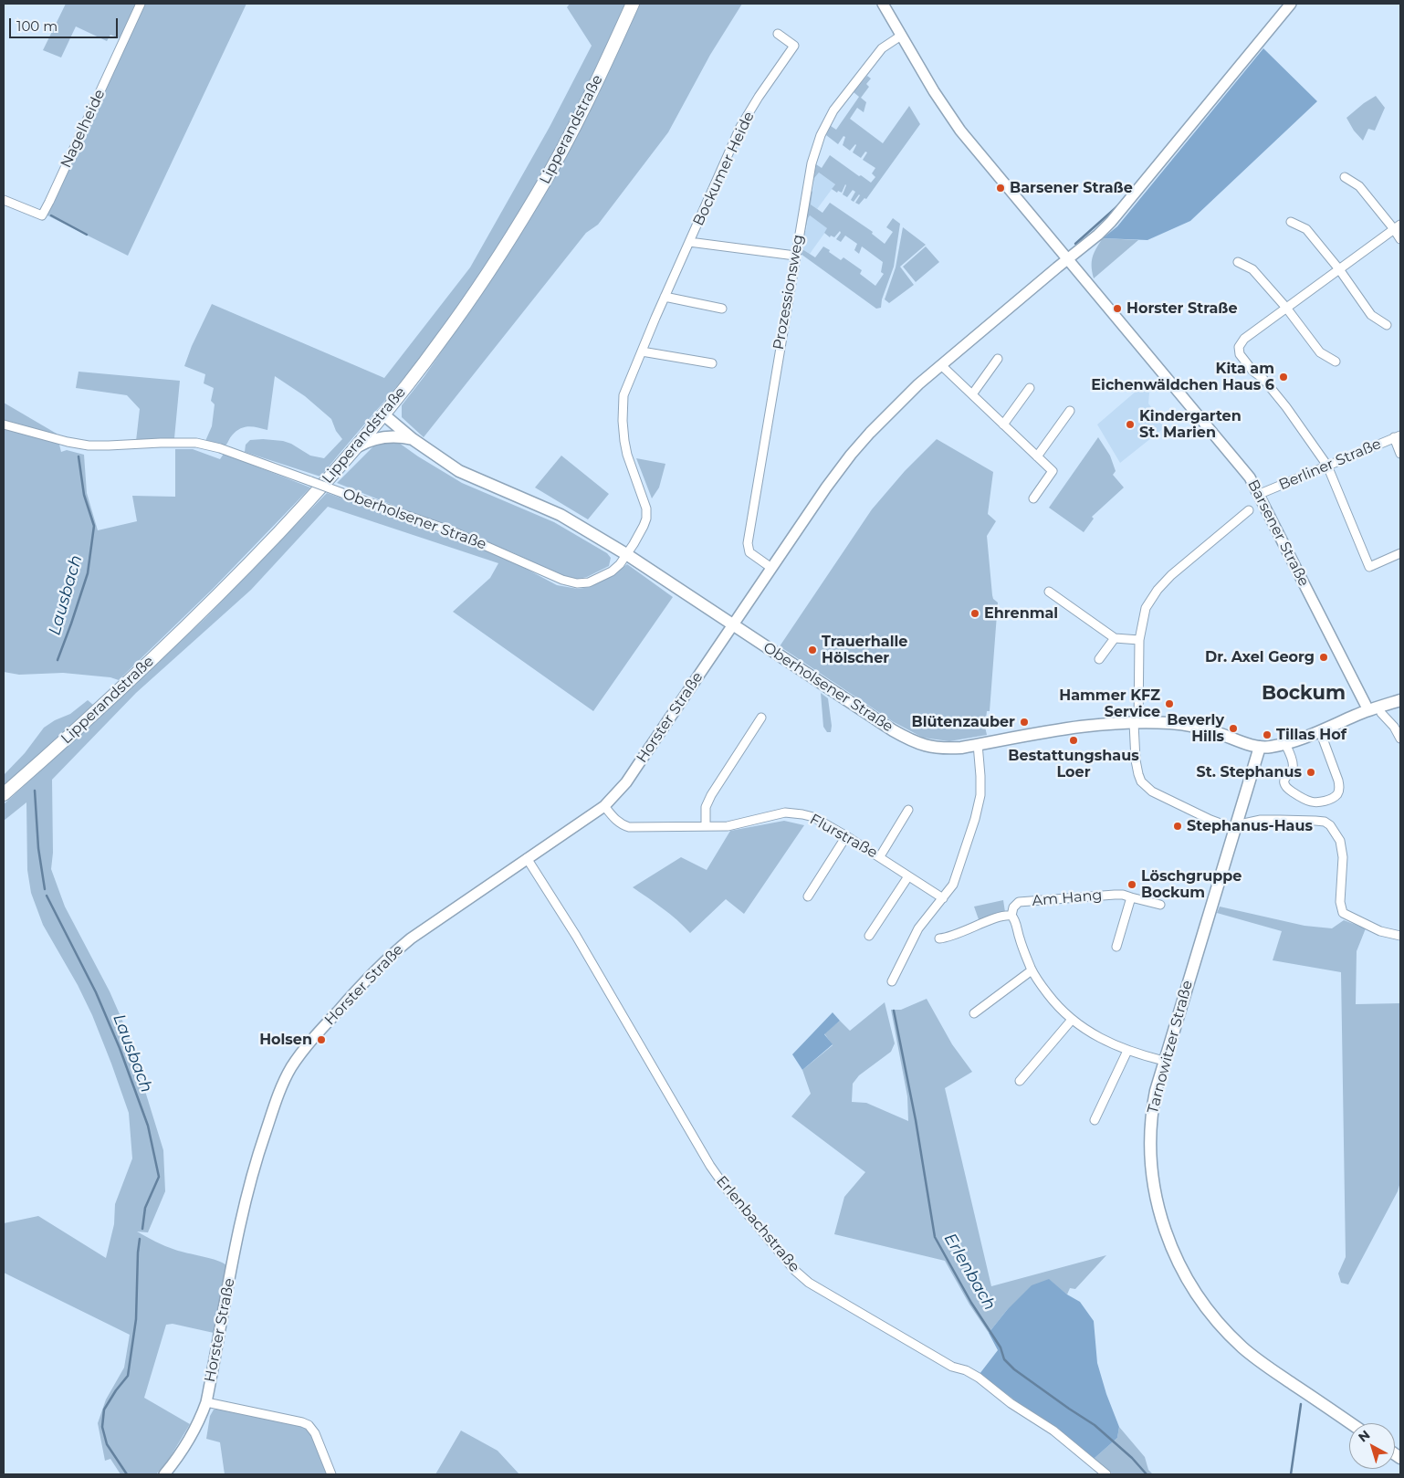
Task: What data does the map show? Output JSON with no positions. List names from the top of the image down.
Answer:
{
  "streets": {
    "main road": ["Lipperandstraße", "Oberholsener Straße", "Tarnowitzer Straße"],
    "street": [
      "Nagelheide",
      "Bockumer Heide",
      "Prozessionsweg",
      "Berliner Straße",
      "Barsener Straße",
      "Horster Straße",
      "Flurstraße",
      "Am Hang",
      "Erlenbachstraße"
    ]
  },
  "crossings": [
    ["Lipperandstraße", "Oberholsener Straße"],
    ["Bockumer Heide", "Prozessionsweg"],
    ["Bockumer Heide", "Oberholsener Straße"],
    ["Prozessionsweg", "Barsener Straße"],
    ["Prozessionsweg", "Horster Straße"],
    ["Berliner Straße", "Barsener Straße"],
    ["Oberholsener Straße", "Horster Straße"],
    ["Oberholsener Straße", "Tarnowitzer Straße"],
    ["Barsener Straße", "Horster Straße"],
    ["Horster Straße", "Flurstraße"],
    ["Horster Straße", "Erlenbachstraße"],
    ["Am Hang", "Tarnowitzer Straße"]
  ],
  "districts": ["Bockum"],
  "water": ["Lausbach", "Erlenbach"],
  "places": [
    "Barsener Straße",
    "Horster Straße",
    "Kita am Eichenwäldchen Haus 6",
    "Kindergarten St. Marien",
    "Ehrenmal",
    "Trauerhalle Hölscher",
    "Dr. Axel Georg",
    "Hammer KFZ Service",
    "Blütenzauber",
    "Beverly Hills",
    "Tillas Hof",
    "Bestattungshaus Loer",
    "St. Stephanus",
    "Stephanus-Haus",
    "Löschgruppe Bockum",
    "Holsen"
  ],
  "scale_bar": "100 m",
  "north": "top left"
}
